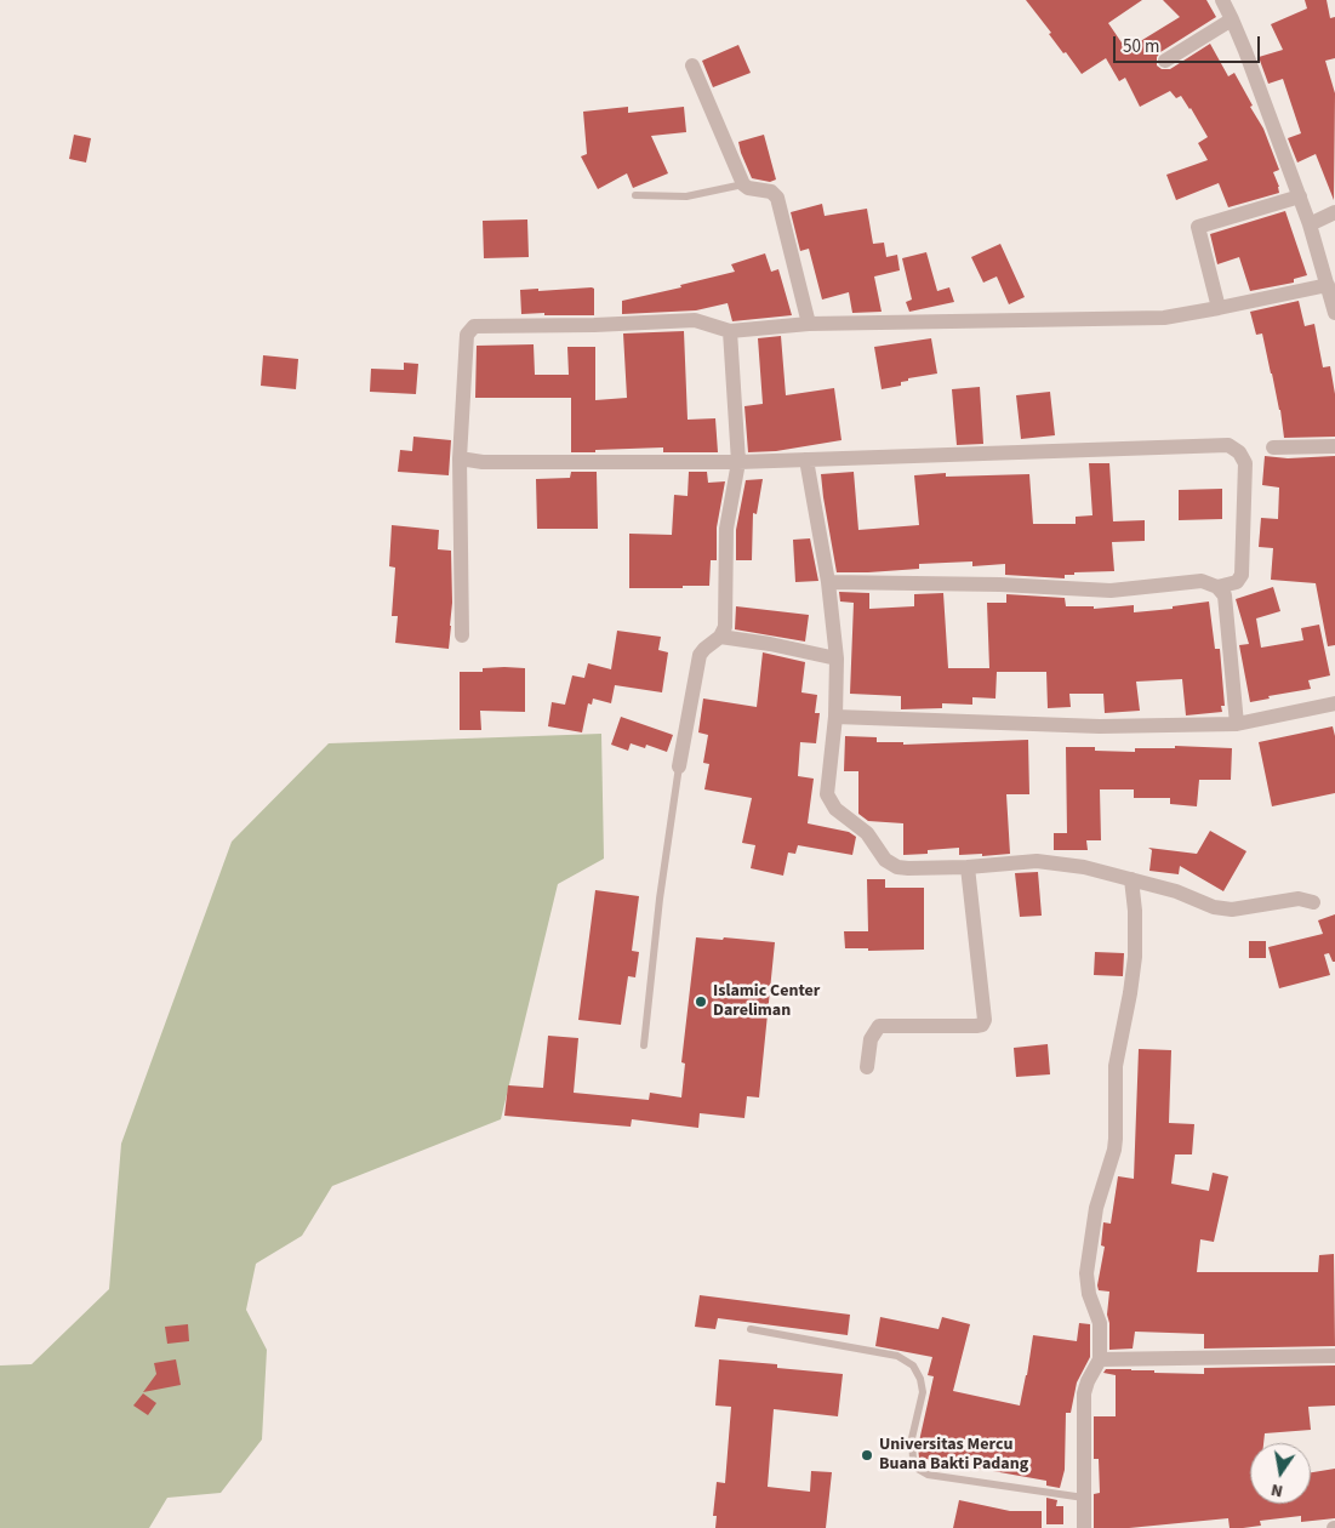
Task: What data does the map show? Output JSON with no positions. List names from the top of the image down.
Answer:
{
  "places": ["Islamic Center Dareliman", "Universitas Mercu Buana Bakti Padang"],
  "scale_bar": "50 m",
  "north": "bottom"
}
